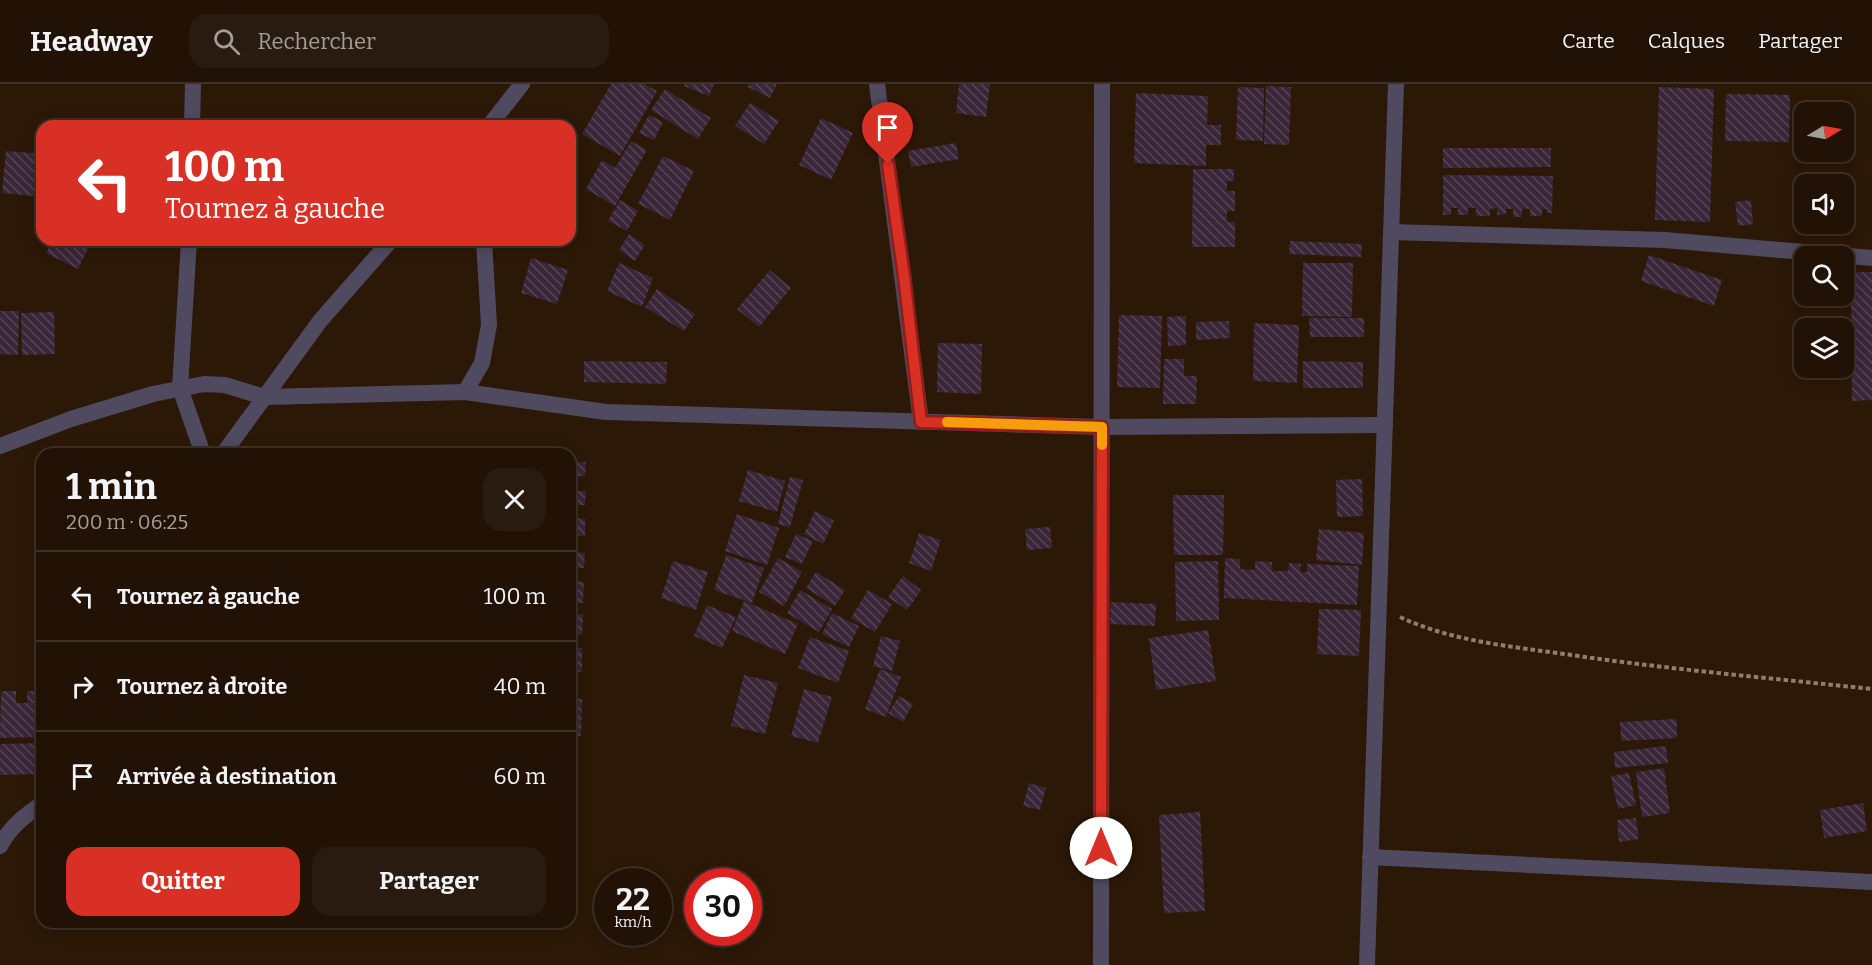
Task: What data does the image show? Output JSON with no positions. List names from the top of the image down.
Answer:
{
  "north": "right",
  "page": {
    "header": "Headway",
    "search": "Rechercher",
    "nav": ["Carte", "Calques", "Partager"],
    "turn": ["100 m", "Tournez à gauche"],
    "heading": ["1 min", "200 m · 06:25"],
    "list": [
      {
        "name": "Tournez à gauche",
        "value": "100 m"
      },
      {
        "name": "Tournez à droite",
        "value": "40 m"
      },
      {
        "name": "Arrivée à destination",
        "value": "60 m"
      }
    ],
    "buttons": ["Quitter", "Partager"],
    "speed": "22 km/h",
    "limit": "30"
  }
}
